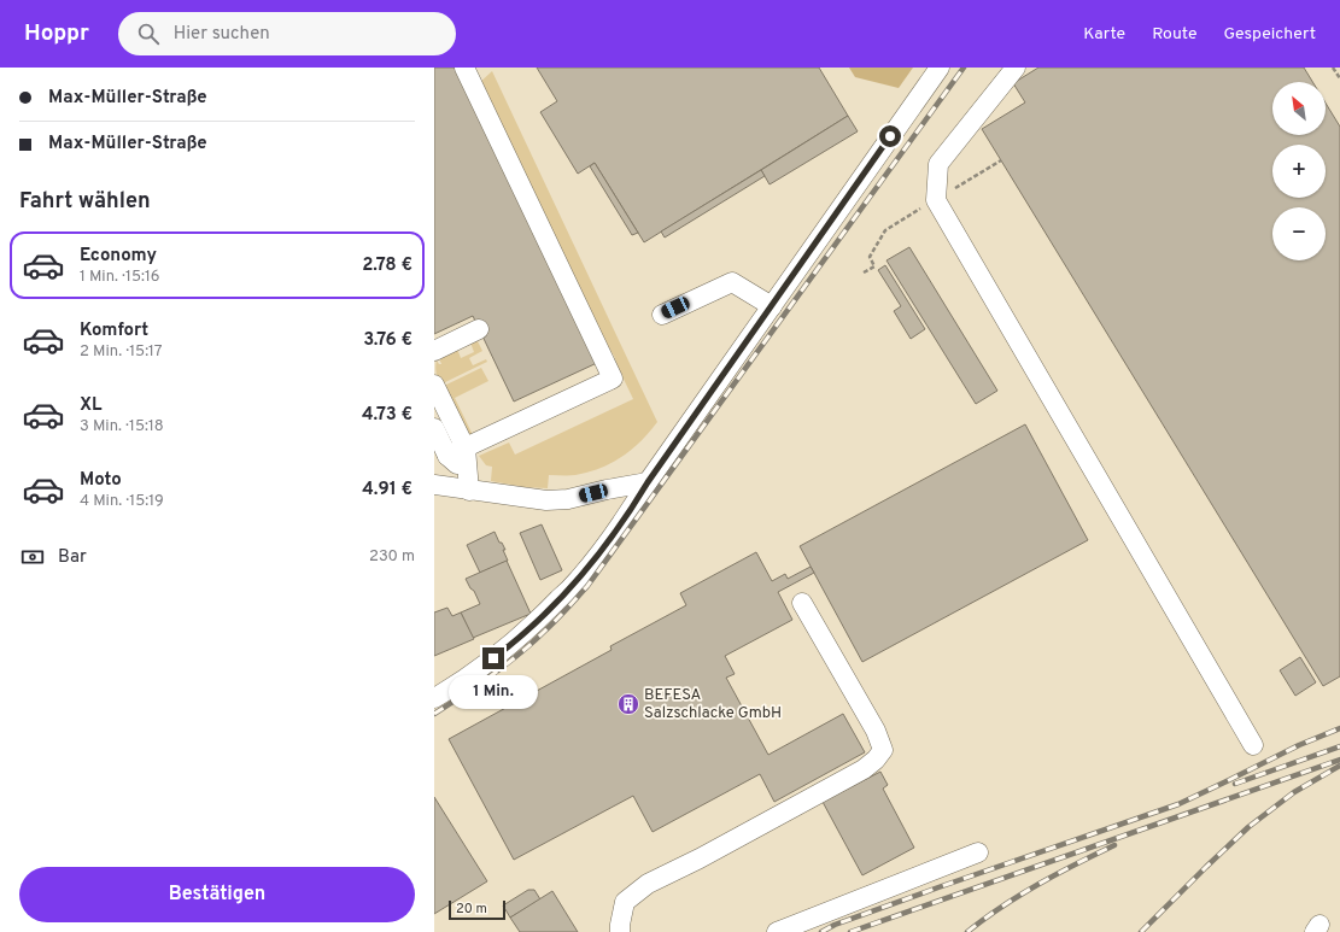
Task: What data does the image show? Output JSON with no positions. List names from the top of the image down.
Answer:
{
  "places": {
    "building": ["BEFESA Salzschlacke GmbH"]
  },
  "scale_bar": "20 m",
  "north": "top left",
  "page": {
    "header": "Hoppr",
    "search": "Hier suchen",
    "nav": ["Karte", "Route", "Gespeichert"],
    "banner": ["Max-Müller-Straße", "Max-Müller-Straße"],
    "map_buttons": ["+", "−"],
    "heading": "Fahrt wählen",
    "list": [
      {
        "name": "Economy",
        "note": "1 Min. · 15:16",
        "value": "2.78 €"
      },
      {
        "name": "Komfort",
        "note": "2 Min. · 15:17",
        "value": "3.76 €"
      },
      {
        "name": "XL",
        "note": "3 Min. · 15:18",
        "value": "4.73 €"
      },
      {
        "name": "Moto",
        "note": "4 Min. · 15:19",
        "value": "4.91 €"
      }
    ],
    "pay": ["Bar", "230 m"],
    "bubble": "1 Min.",
    "buttons": "Bestätigen",
    "scale": "20 m"
  }
}
